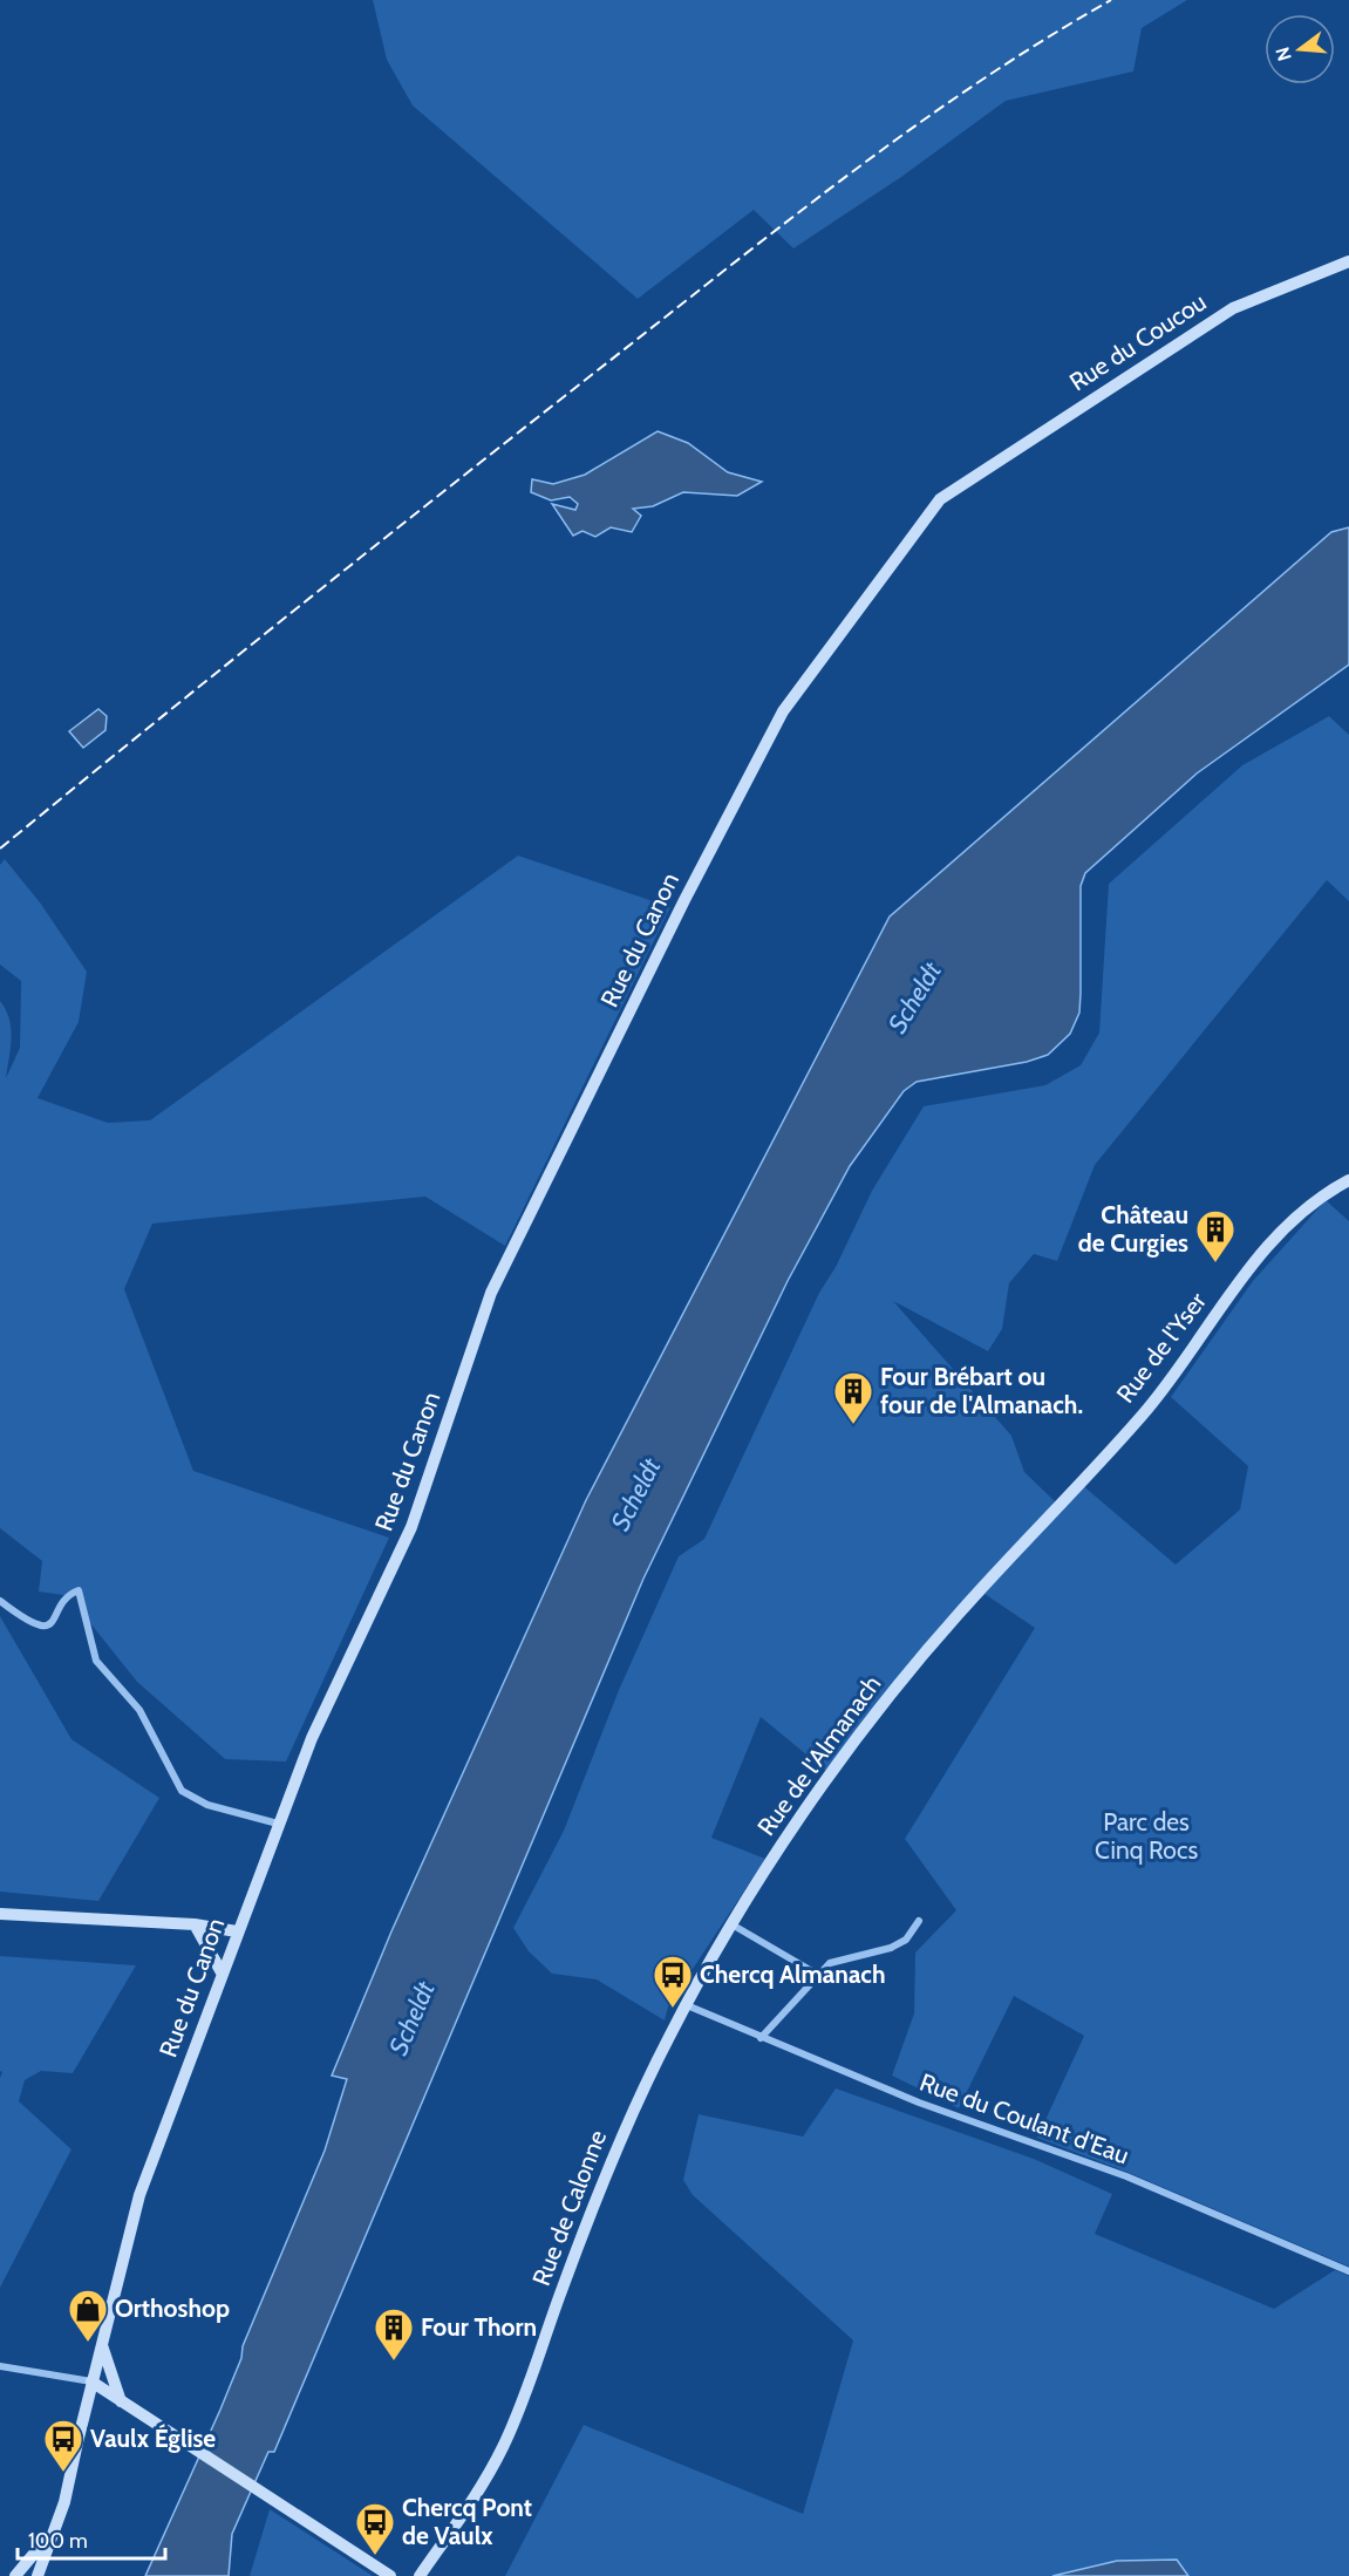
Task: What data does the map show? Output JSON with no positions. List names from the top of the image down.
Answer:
{
  "streets": {
    "main road": [
      "Rue du Coucou",
      "Rue du Canon",
      "Rue de l'Yser",
      "Rue de l'Almanach",
      "Rue de Calonne"
    ],
    "street": ["Rue du Coulant d'Eau"]
  },
  "crossings": [
    ["Rue du Coucou", "Rue du Canon"],
    ["Rue de l'Yser", "Rue de l'Almanach"],
    ["Rue de l'Almanach", "Rue du Coulant d'Eau"],
    ["Rue de l'Almanach", "Rue de Calonne"],
    ["Rue du Coulant d'Eau", "Rue de Calonne"]
  ],
  "water": ["Scheldt"],
  "parks": ["Parc des Cinq Rocs"],
  "places": {
    "building": ["Château de Curgies", "Four Brébart ou four de l'Almanach.", "Four Thorn"],
    "bus stop": ["Chercq Almanach", "Vaulx Église", "Chercq Pont de Vaulx"],
    "shop": ["Orthoshop"]
  },
  "scale_bar": "100 m",
  "north": "left"
}
